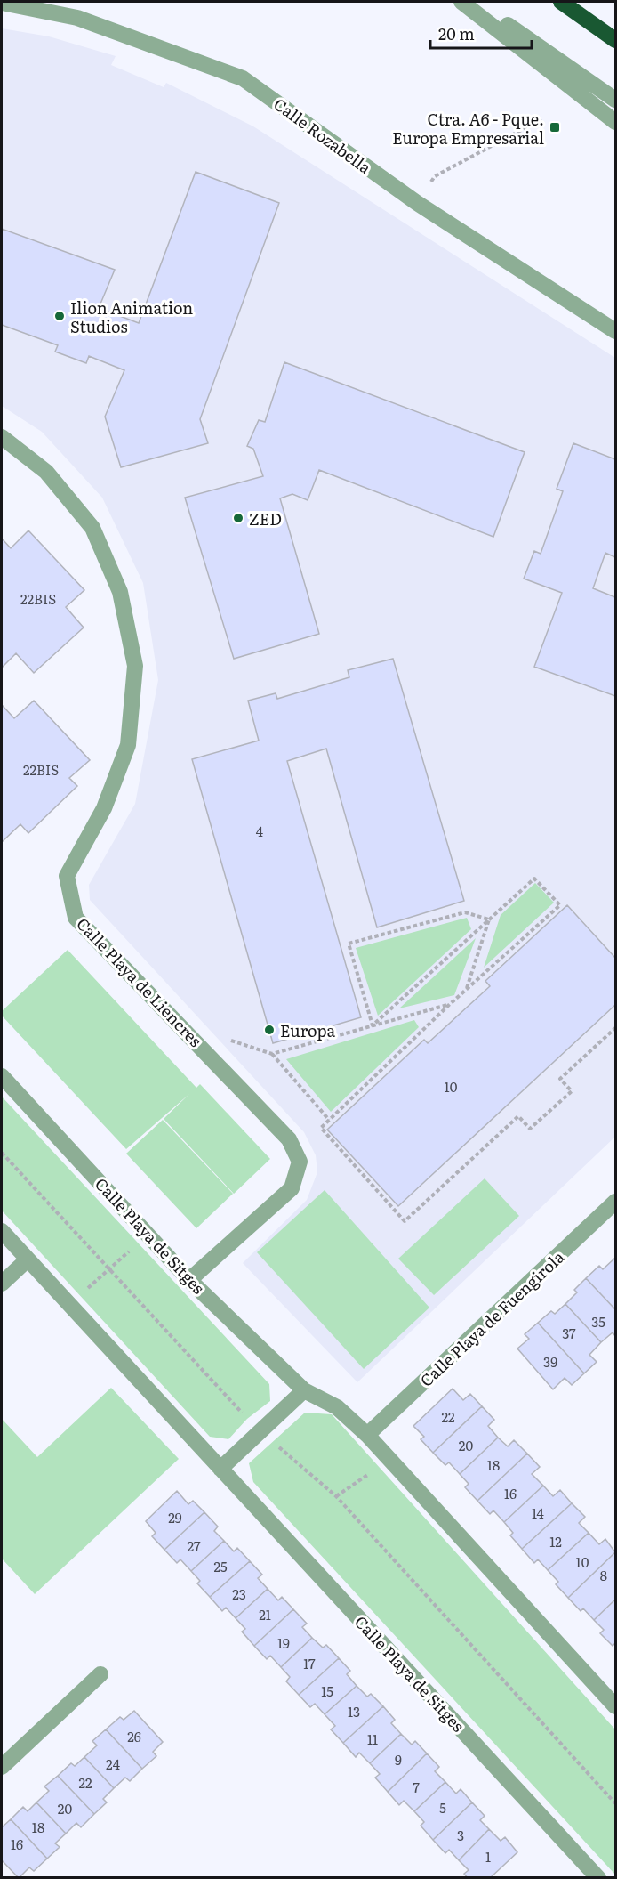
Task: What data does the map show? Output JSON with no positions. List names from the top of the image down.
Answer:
{
  "streets": {
    "street": [
      "Calle Rozabella",
      "Calle Playa de Liencres",
      "Calle Playa de Sitges",
      "Calle Playa de Fuengirola"
    ]
  },
  "crossings": [
    ["Calle Playa de Liencres", "Calle Playa de Sitges"],
    ["Calle Playa de Sitges", "Calle Playa de Fuengirola"]
  ],
  "places": {
    "transit": ["Ctra. A6 - Pque. Europa Empresarial"],
    "other": ["Ilion Animation Studios", "ZED", "Europa"]
  },
  "house_numbers": [
    "22BIS",
    "22BIS",
    "4",
    "10",
    "35",
    "37",
    "39",
    "22",
    "20",
    "18",
    "16",
    "14",
    "29",
    "12",
    "27",
    "10",
    "25",
    "8",
    "23",
    "21",
    "19",
    "17",
    "15",
    "13",
    "26",
    "11",
    "9",
    "24",
    "22",
    "7",
    "5",
    "20",
    "18",
    "3",
    "16",
    "1"
  ],
  "scale_bar": "20 m"
}
